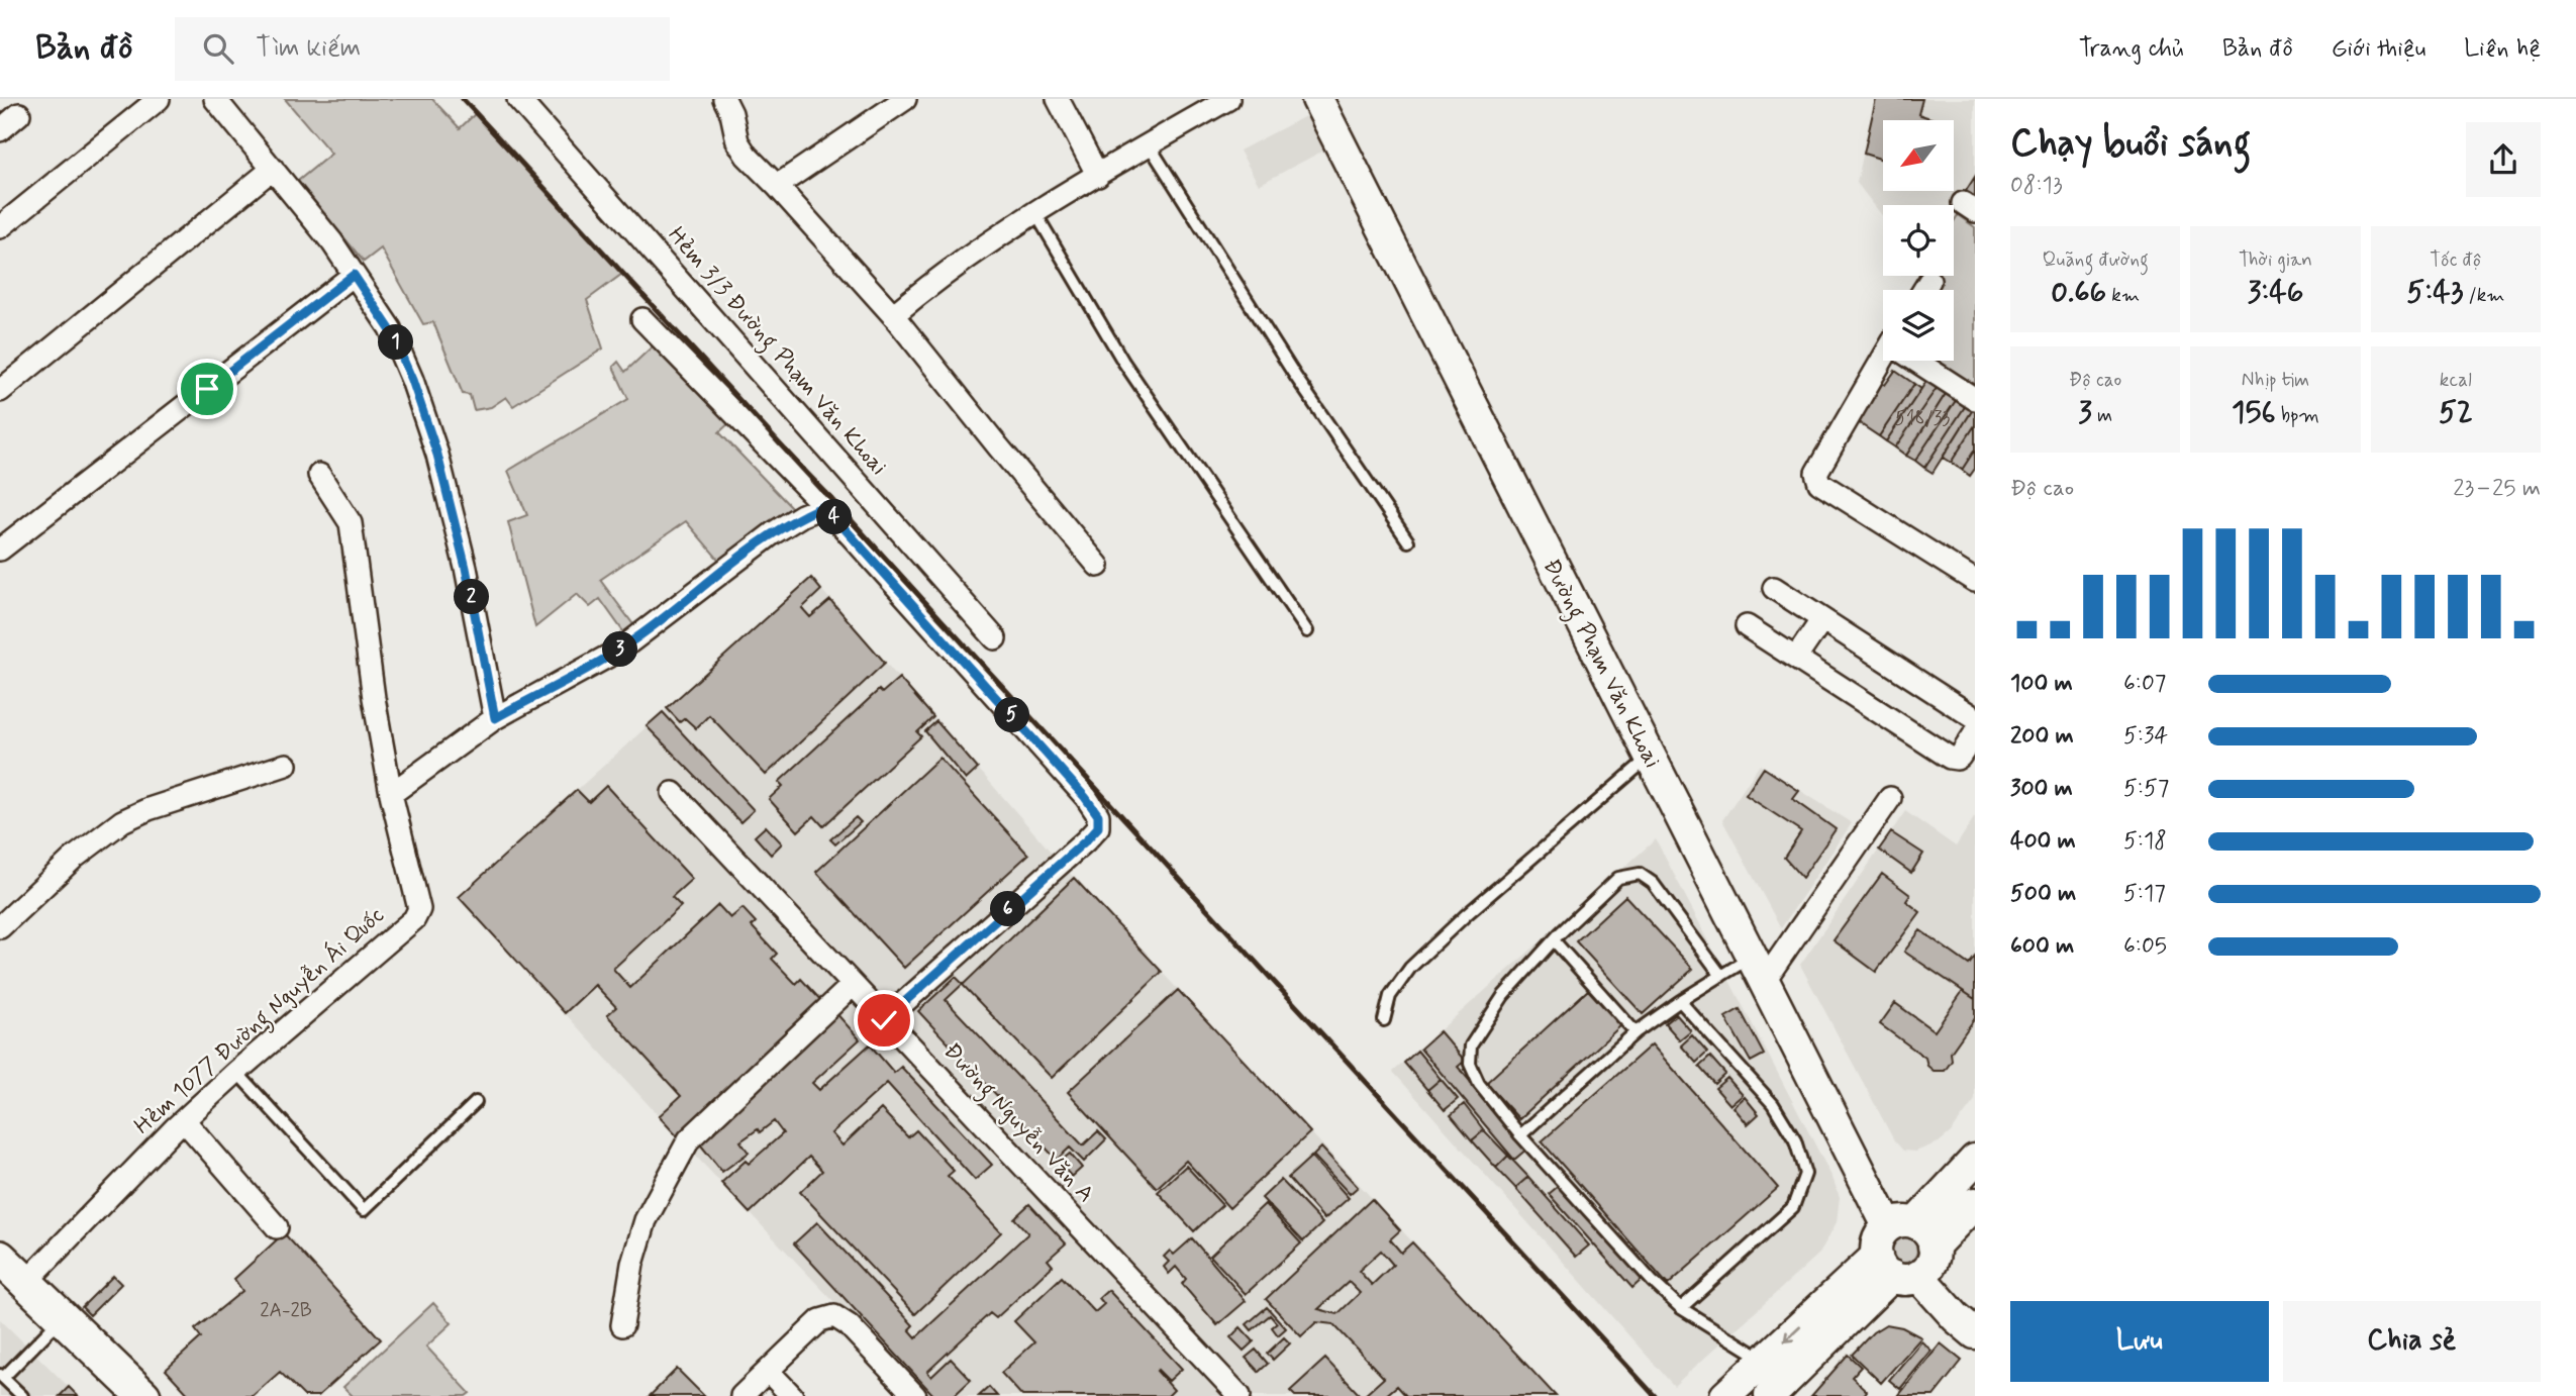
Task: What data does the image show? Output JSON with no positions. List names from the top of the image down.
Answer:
{
  "streets": {
    "street": [
      "Hẻm 3/3 Đường Phạm Văn Khoai",
      "Đường Phạm Văn Khoai",
      "Hẻm 1077 Đường Nguyễn Ái Quốc",
      "Đường Nguyễn Văn A"
    ]
  },
  "house_numbers": ["518/33", "2A-2B"],
  "north": "bottom left",
  "page": {
    "header": "Bản đồ",
    "search": "Tìm kiếm",
    "nav": [
      "Trang chủ",
      "Bản đồ",
      "Giới thiệu",
      "Liên hệ"
    ],
    "heading": ["Chạy buổi sáng", "08:13"],
    "stats": [
      ["Quãng đường", "0.66 km"],
      ["Thời gian", "3:46"],
      ["Tốc độ", "5:43 /km"],
      ["Độ cao", "3 m"],
      ["Nhịp tim", "156 bpm"],
      ["kcal", "52"]
    ],
    "pins": [
      "1",
      "4",
      "2",
      "3",
      "5",
      "6"
    ],
    "chart": ["Độ cao", "23–25 m"],
    "list": [
      {
        "name": "100 m",
        "note": "6:07"
      },
      {
        "name": "200 m",
        "note": "5:34"
      },
      {
        "name": "300 m",
        "note": "5:57"
      },
      {
        "name": "400 m",
        "note": "5:18"
      },
      {
        "name": "500 m",
        "note": "5:17"
      },
      {
        "name": "600 m",
        "note": "6:05"
      }
    ],
    "buttons": ["Lưu", "Chia sẻ"]
  }
}
